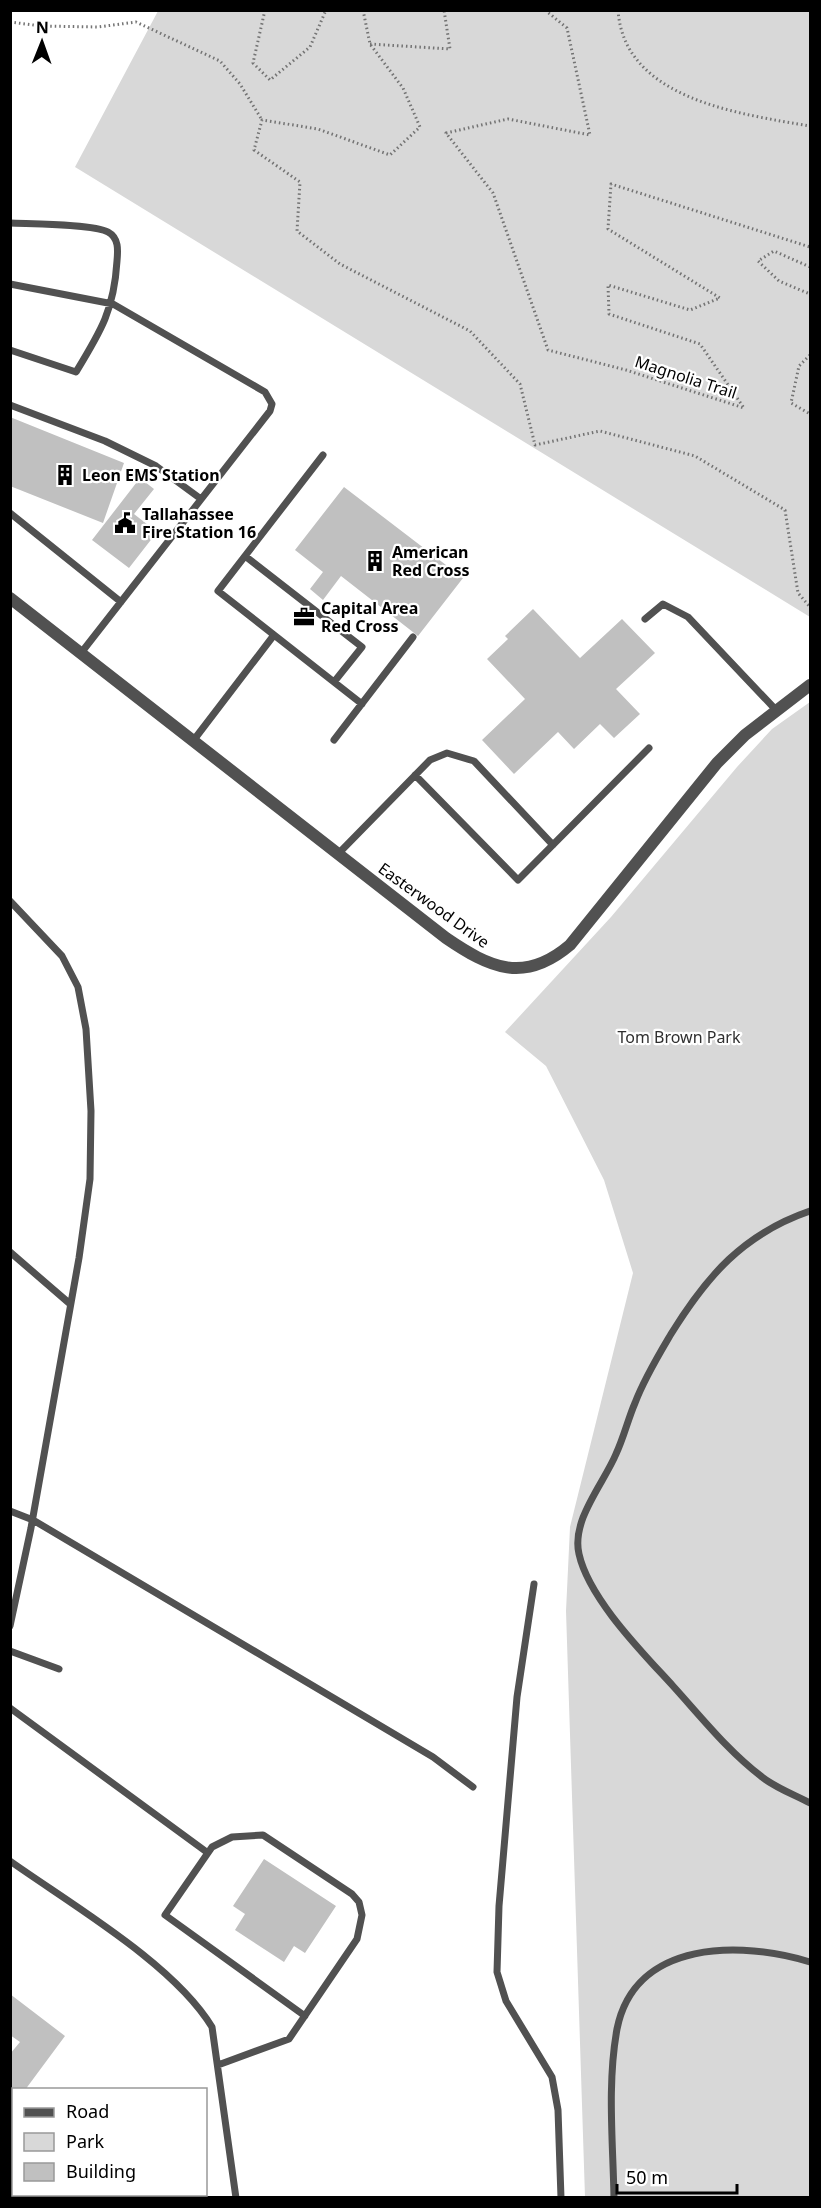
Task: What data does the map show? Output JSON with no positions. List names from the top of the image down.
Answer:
{
  "streets": {
    "street": ["Easterwood Drive"],
    "path": ["Magnolia Trail"]
  },
  "parks": ["Tom Brown Park"],
  "places": {
    "building": ["Leon EMS Station", "American Red Cross"],
    "public building": ["Tallahassee Fire Station 16"],
    "office": ["Capital Area Red Cross"]
  },
  "legend": ["Road", "Park", "Building"],
  "scale_bar": "50 m",
  "north": "top"
}
